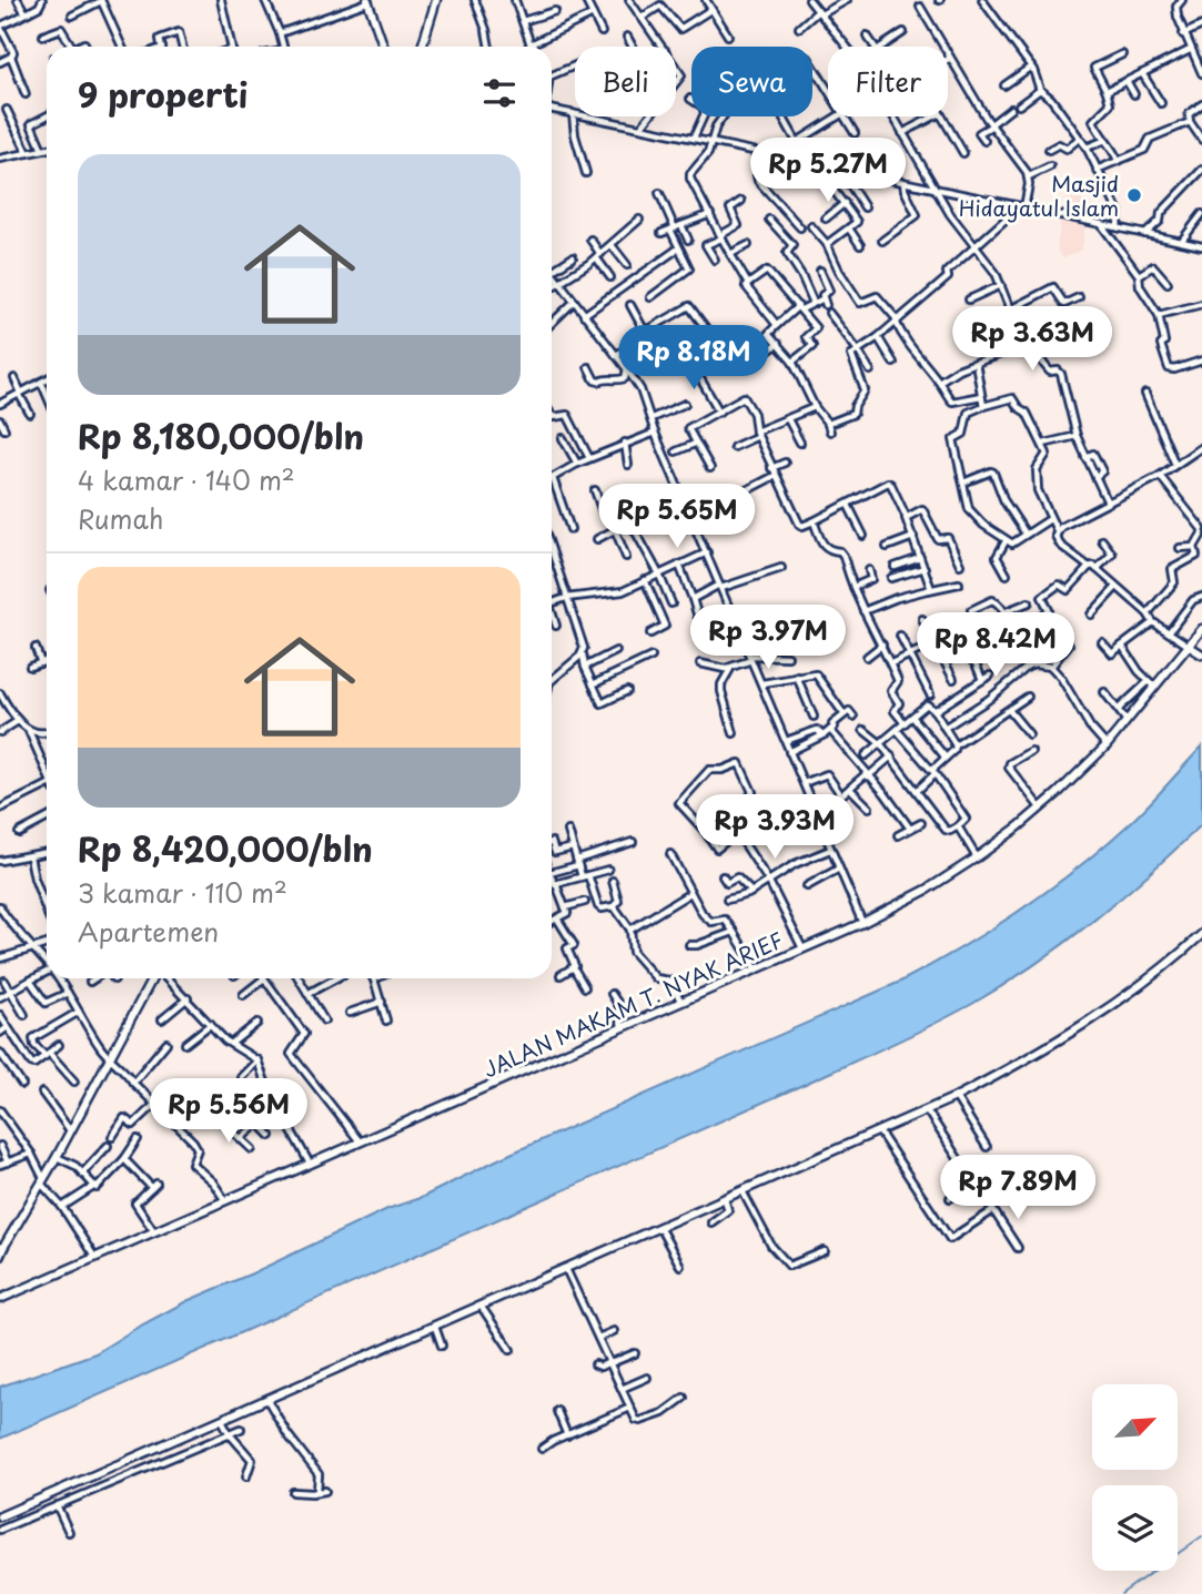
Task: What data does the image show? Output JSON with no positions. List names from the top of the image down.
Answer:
{
  "streets": {
    "street": ["JALAN MAKAM T. NYAK ARIEF"]
  },
  "places": ["Masjid Hidayatul Islam"],
  "north": "top right",
  "page": {
    "chip": ["Beli", "Sewa", "Filter"],
    "heading": "9 properti",
    "price": [
      "Rp 5.27M",
      "Rp 3.63M",
      "Rp 8.18M",
      "Rp 5.65M",
      "Rp 3.97M",
      "Rp 8.42M",
      "Rp 3.93M",
      "Rp 5.56M",
      "Rp 7.89M"
    ],
    "list": [
      {
        "name": "Rp 8,180,000/bln",
        "note": "4 kamar · 140 m² · Rumah"
      },
      {
        "name": "Rp 8,420,000/bln",
        "note": "3 kamar · 110 m² · Apartemen"
      }
    ]
  }
}
